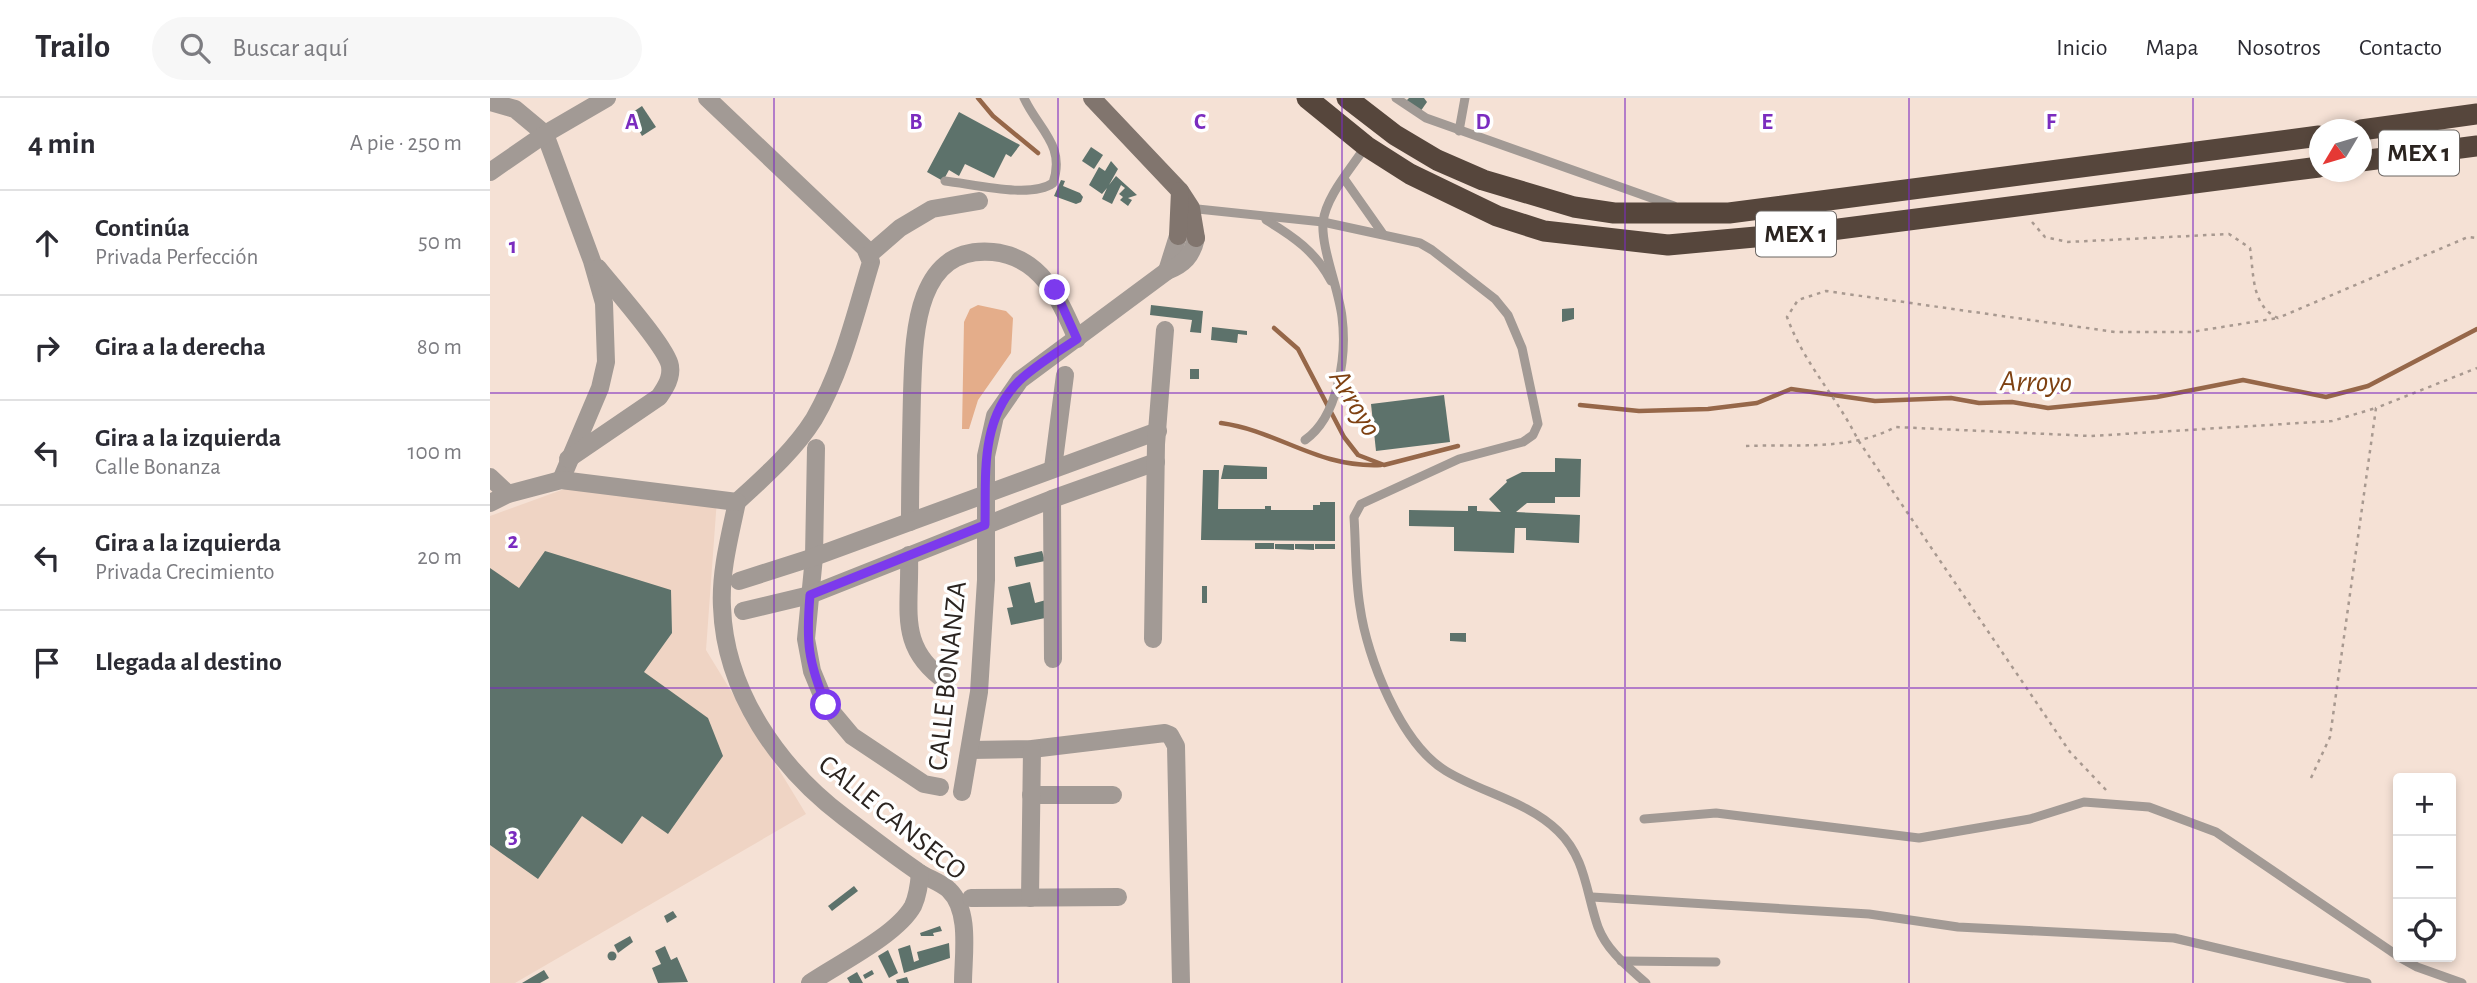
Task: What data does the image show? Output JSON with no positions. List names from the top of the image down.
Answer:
{
  "streets": {
    "highway": ["MEX 1"],
    "street": ["CALLE BONANZA", "CALLE CANSECO"]
  },
  "water": ["Arroyo"],
  "north": "bottom left",
  "page": {
    "header": "Trailo",
    "search": "Buscar aquí",
    "nav": [
      "Inicio",
      "Mapa",
      "Nosotros",
      "Contacto"
    ],
    "heading": ["4 min", "A pie · 250 m"],
    "list": [
      ["Continúa", "Privada Perfección", "50 m"],
      ["Gira a la derecha", "80 m"],
      ["Gira a la izquierda", "Calle Bonanza", "100 m"],
      ["Gira a la izquierda", "Privada Crecimiento", "20 m"],
      "Llegada al destino"
    ],
    "map_buttons": ["+", "−"]
  },
  "grid": {
    "columns": [
      "A",
      "B",
      "C",
      "D",
      "E",
      "F"
    ],
    "rows": ["1", "2", "3"]
  }
}
